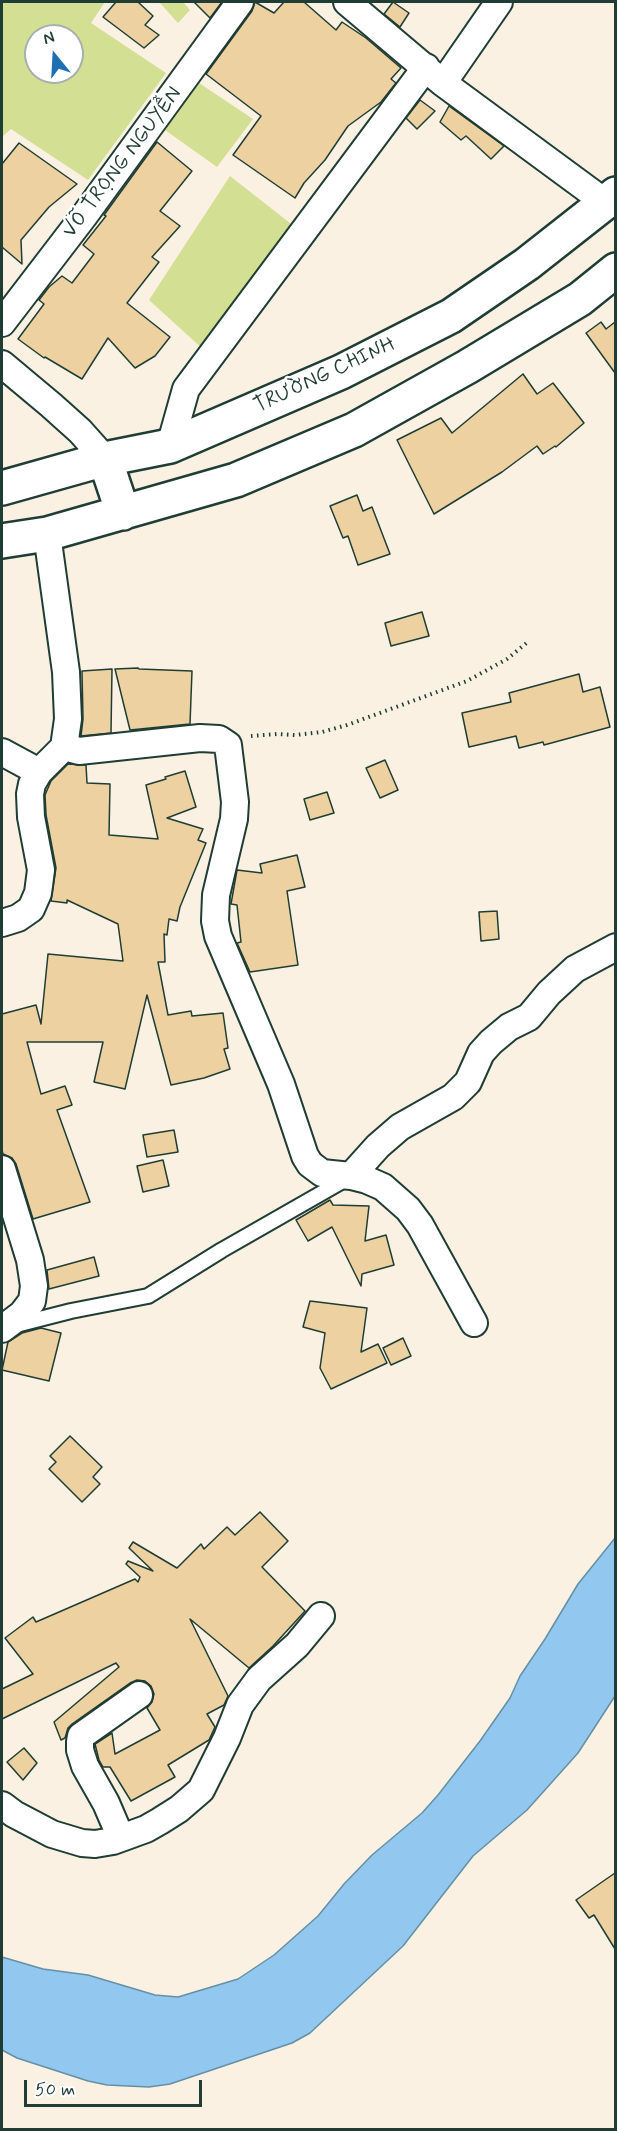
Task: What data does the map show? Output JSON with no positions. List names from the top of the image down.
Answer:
{
  "streets": {
    "street": ["VÕ TRỌNG NGUYỄN", "TRƯỜNG CHINH"]
  },
  "scale_bar": "50 m",
  "north": "top"
}
